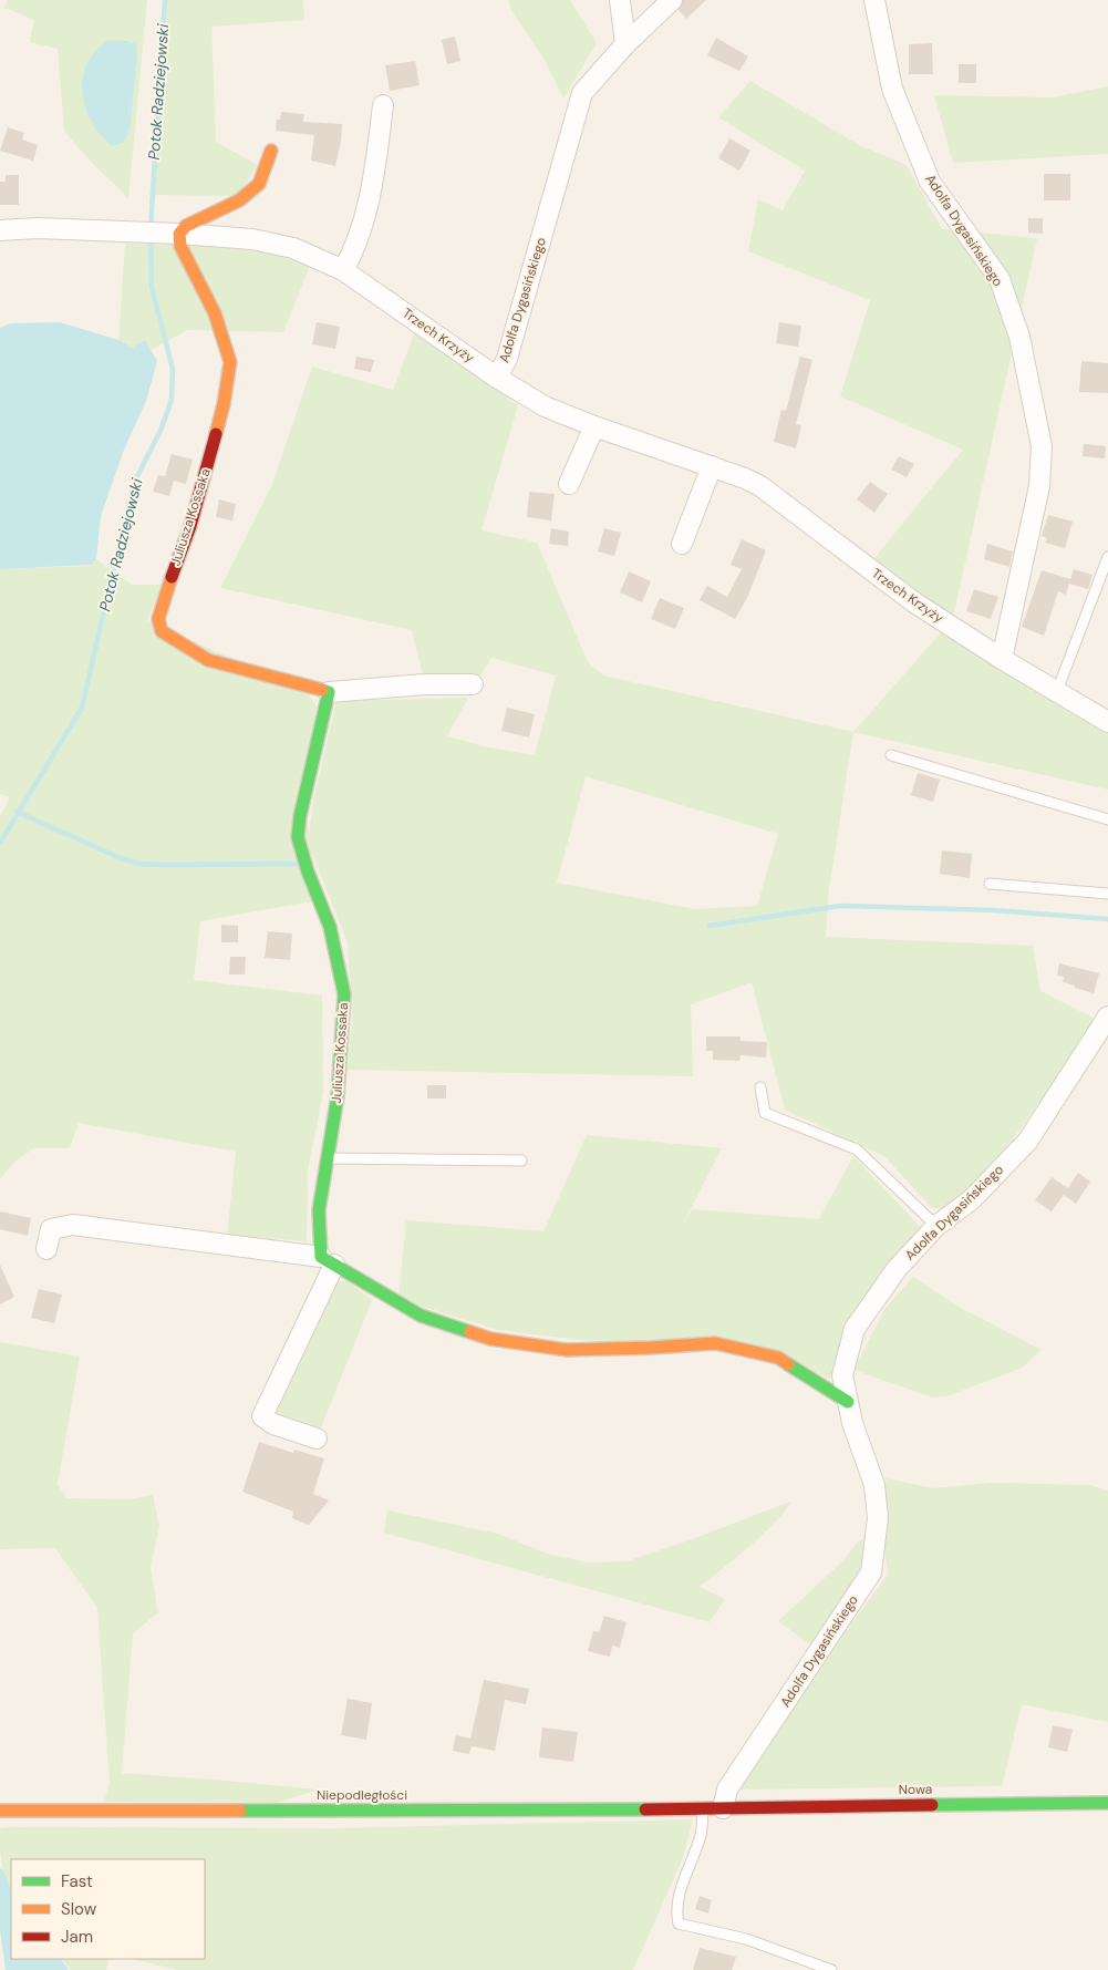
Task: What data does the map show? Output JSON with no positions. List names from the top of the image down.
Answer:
{
  "streets": {
    "street": [
      "Adolfa Dygasińskiego",
      "Trzech Krzyży",
      "Juliusza Kossaka",
      "Nowa",
      "Niepodległości"
    ]
  },
  "crossings": [
    ["Adolfa Dygasińskiego", "Trzech Krzyży"],
    ["Adolfa Dygasińskiego", "Nowa"],
    ["Adolfa Dygasińskiego", "Niepodległości"],
    ["Trzech Krzyży", "Juliusza Kossaka"],
    ["Nowa", "Niepodległości"]
  ],
  "water": ["Potok Radziejowski"],
  "legend": ["Fast", "Slow", "Jam"]
}
